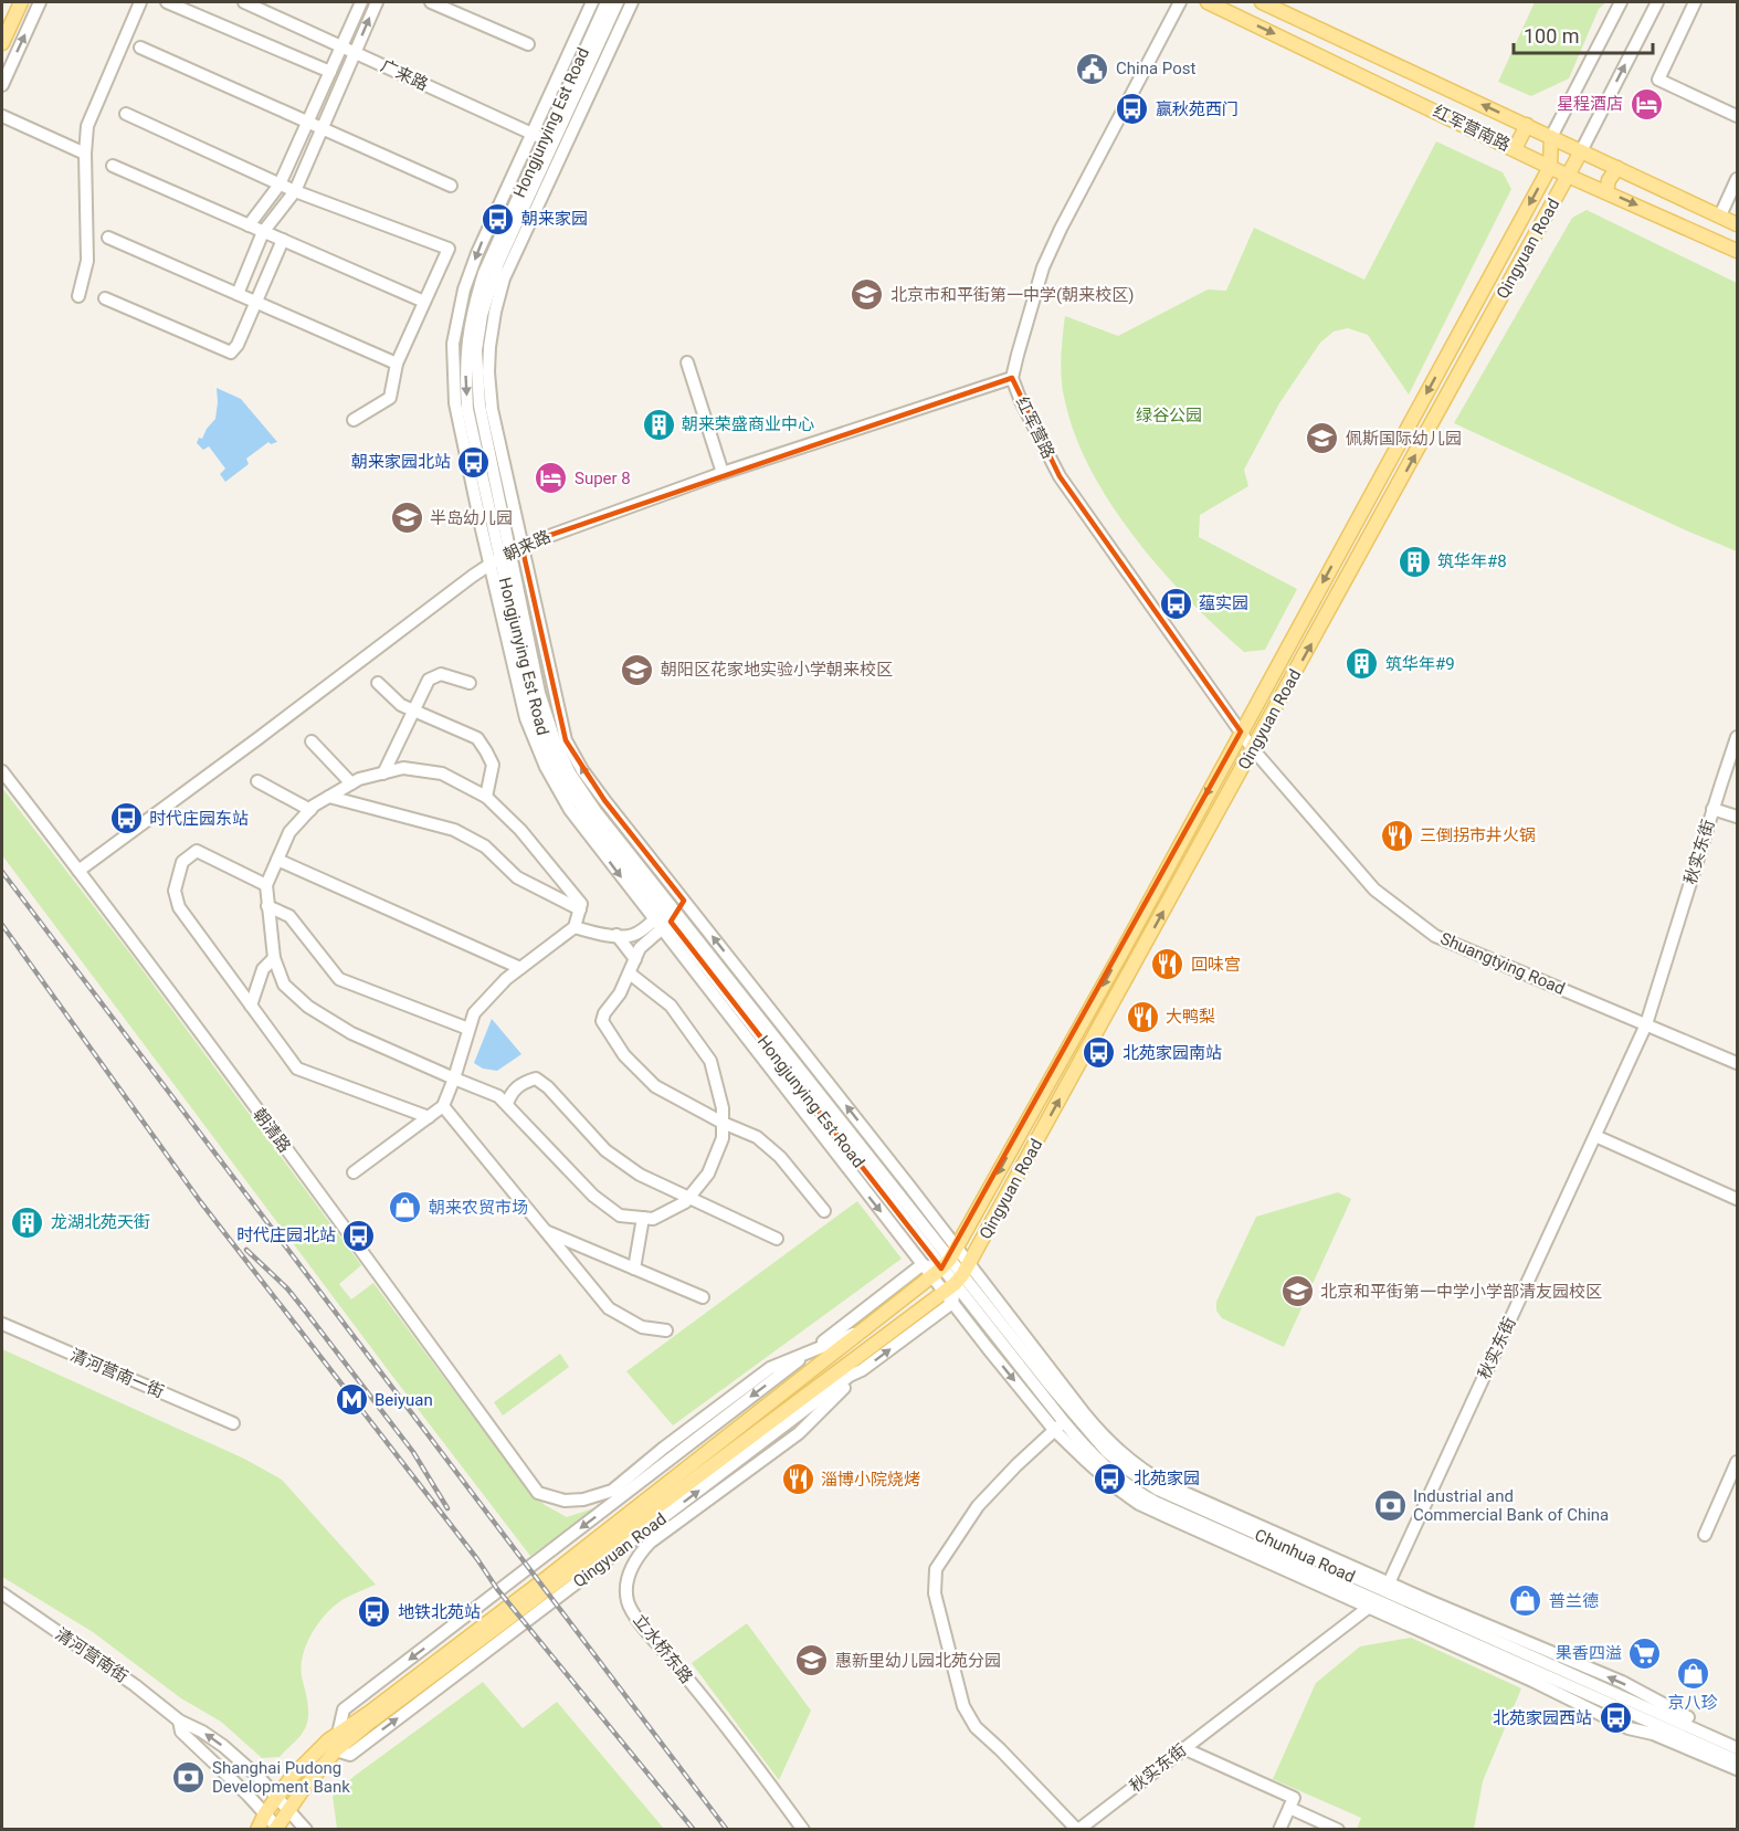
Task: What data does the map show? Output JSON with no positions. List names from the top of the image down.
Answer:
{
  "streets": {
    "main road": ["红军营南路", "Qingyuan Road"],
    "street": [
      "广来路",
      "Hongjunying Est Road",
      "红军营路",
      "朝来路",
      "秋实东街",
      "Shuangtying Road",
      "朝清路",
      "清河营南一街",
      "Chunhua Road",
      "立水桥东路",
      "清河营南街"
    ]
  },
  "crossings": [
    ["广来路", "Hongjunying Est Road"],
    ["Hongjunying Est Road", "Qingyuan Road"],
    ["Hongjunying Est Road", "朝来路"],
    ["Hongjunying Est Road", "Chunhua Road"],
    ["红军营南路", "Qingyuan Road"],
    ["Qingyuan Road", "红军营路"],
    ["Qingyuan Road", "Shuangtying Road"],
    ["Qingyuan Road", "朝清路"],
    ["Qingyuan Road", "Chunhua Road"],
    ["Qingyuan Road", "立水桥东路"],
    ["Qingyuan Road", "清河营南街"],
    ["红军营路", "朝来路"],
    ["红军营路", "Shuangtying Road"],
    ["朝来路", "朝清路"],
    ["秋实东街", "Shuangtying Road"],
    ["秋实东街", "Chunhua Road"]
  ],
  "parks": ["绿谷公园"],
  "places": {
    "public building": ["China Post"],
    "hotel": ["星程酒店", "Super 8"],
    "bus stop": [
      "赢秋苑西门",
      "朝来家园",
      "朝来家园北站",
      "蕴实园",
      "时代庄园东站",
      "北苑家园南站",
      "时代庄园北站",
      "北苑家园",
      "地铁北苑站",
      "北苑家园西站"
    ],
    "school or university": [
      "北京市和平街第一中学(朝来校区)",
      "佩斯国际幼儿园",
      "半岛幼儿园",
      "朝阳区花家地实验小学朝来校区",
      "北京和平街第一中学小学部清友园校区",
      "惠新里幼儿园北苑分园"
    ],
    "building": [
      "朝来荣盛商业中心",
      "筑华年#8",
      "筑华年#9",
      "龙湖北苑天街"
    ],
    "restaurant": [
      "三倒拐市井火锅",
      "回味宫",
      "大鸭梨",
      "淄博小院烧烤"
    ],
    "shop": ["朝来农贸市场", "普兰德", "京八珍"],
    "metro station": ["Beiyuan"],
    "bank": ["Industrial and Commercial Bank of China", "Shanghai Pudong Development Bank"],
    "supermarket": ["果香四溢"]
  },
  "scale_bar": "100 m"
}
